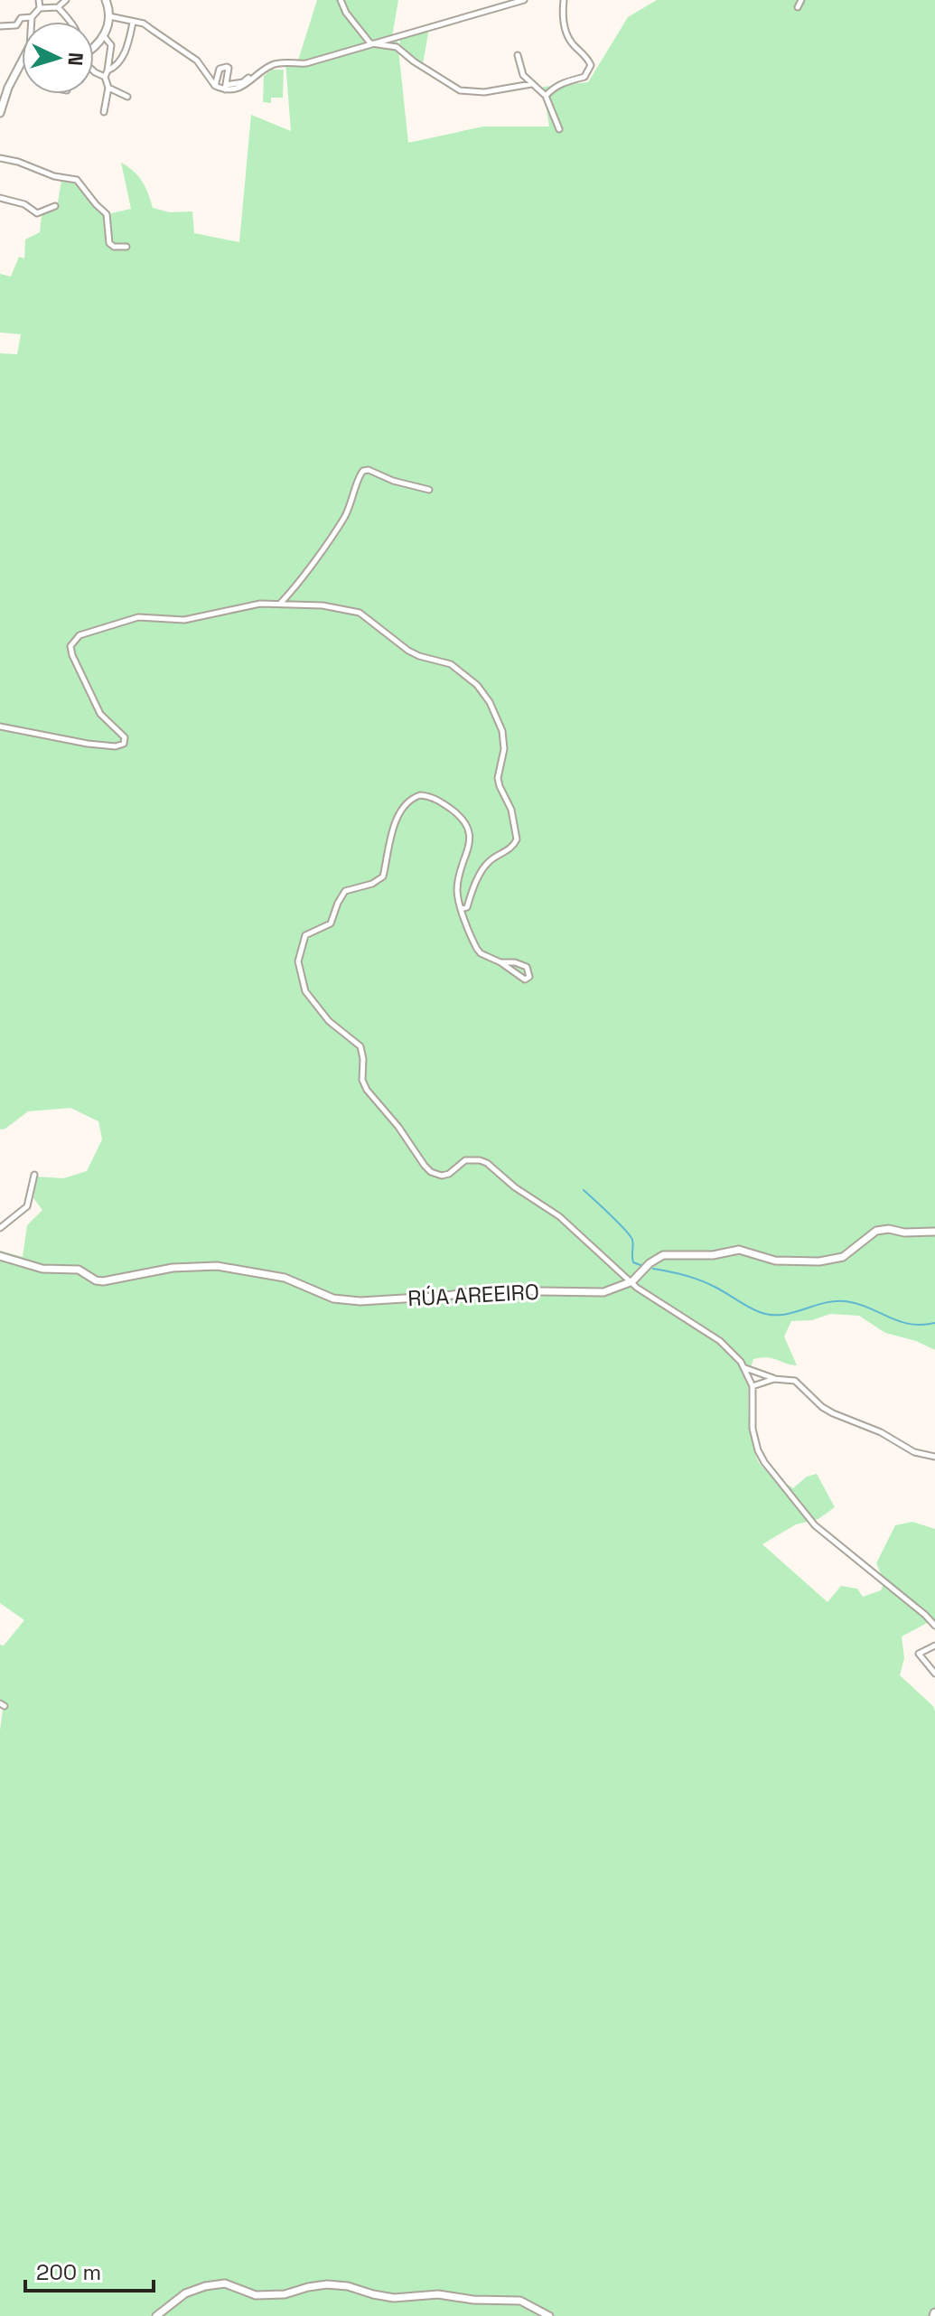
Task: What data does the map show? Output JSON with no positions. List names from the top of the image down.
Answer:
{
  "streets": {
    "street": ["RÚA AREEIRO"]
  },
  "scale_bar": "200 m",
  "north": "right"
}
